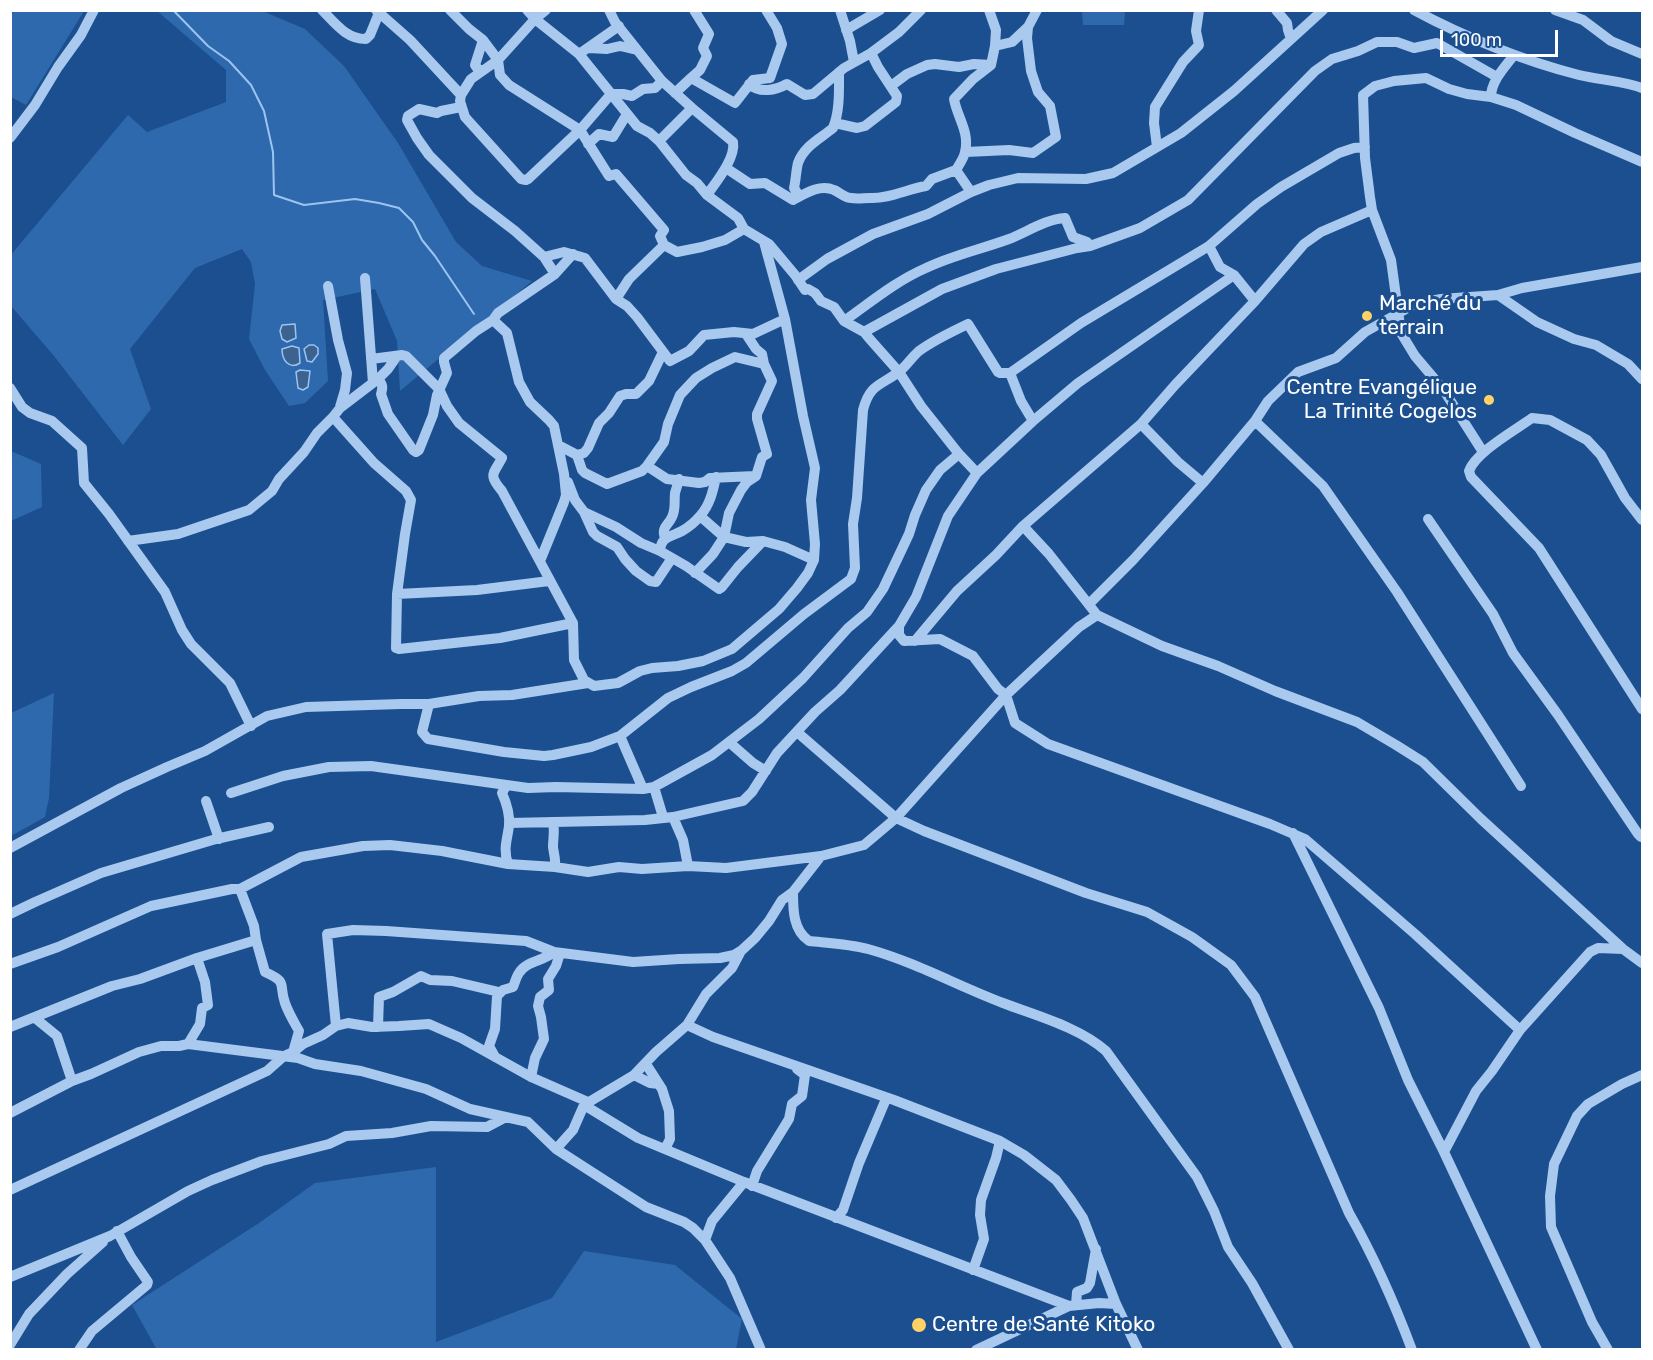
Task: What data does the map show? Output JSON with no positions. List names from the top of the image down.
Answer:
{
  "places": ["Marché du terrain", "Centre Evangélique La Trinité Cogelos", "Centre de Santé Kitoko"],
  "scale_bar": "100 m"
}
